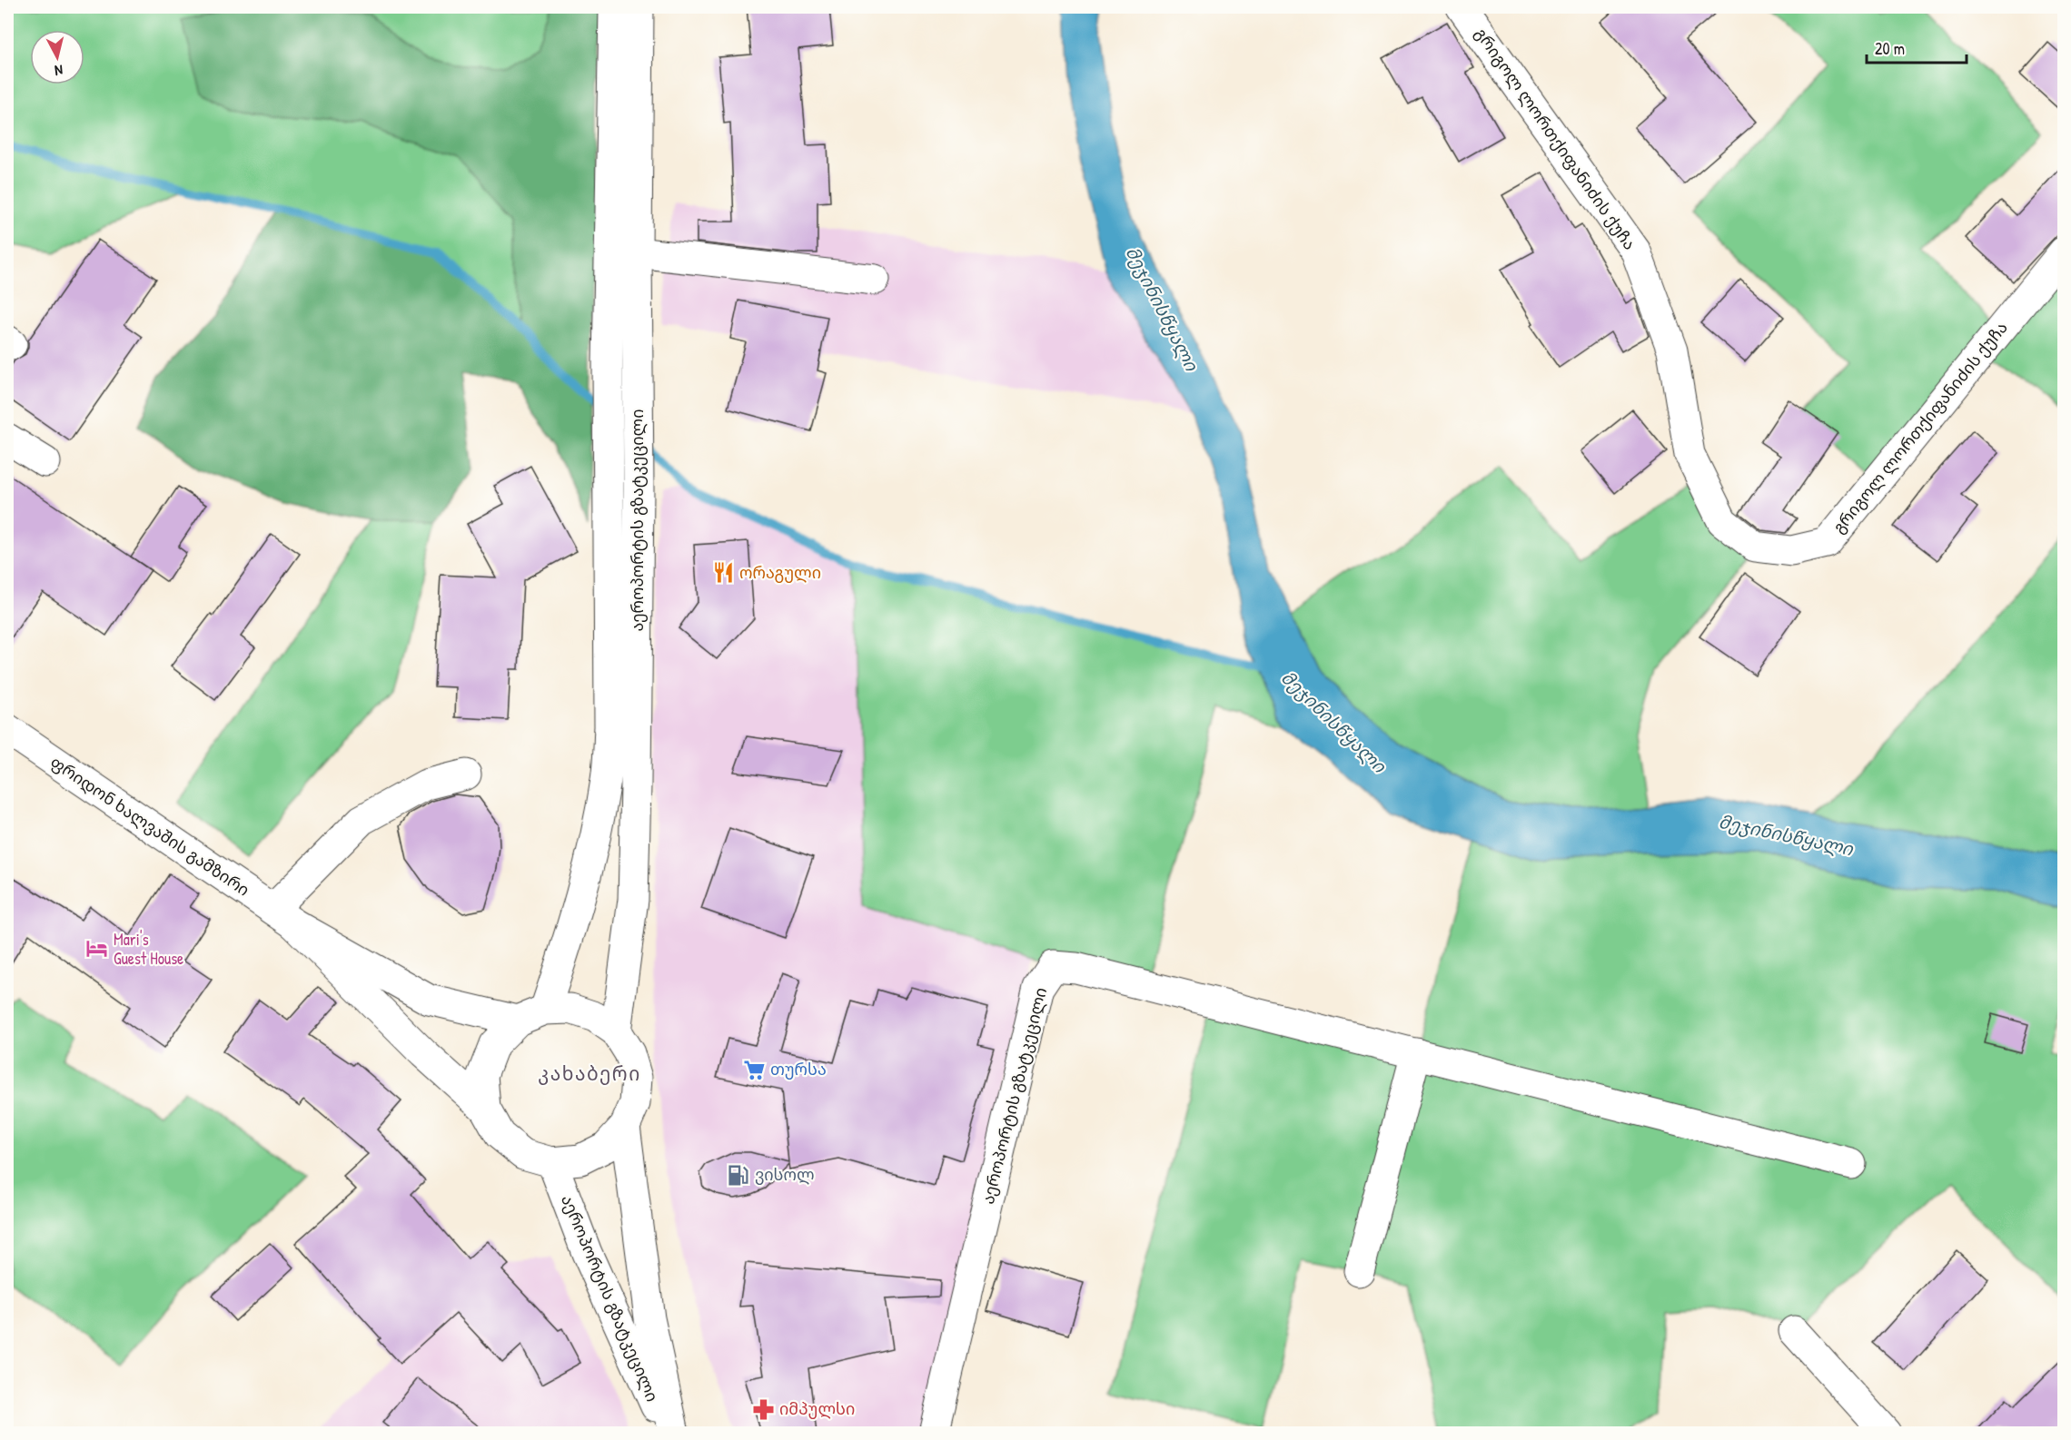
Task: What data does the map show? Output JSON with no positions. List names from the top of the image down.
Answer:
{
  "streets": {
    "main road": ["გრიგოლ ლორთქიფანიძის ქუჩა", "აეროპორტის გზატკეცილი", "ფრიდონ ხალვაშის გამზირი"]
  },
  "districts": ["კახაბერი"],
  "water": ["მეჯინისწყალი"],
  "places": {
    "restaurant": ["ორაგული"],
    "hotel": ["Mari's Guest House"],
    "supermarket": ["თურსა"],
    "fuel station": ["ვისოლ"],
    "pharmacy": ["იმპულსი"]
  },
  "scale_bar": "20 m",
  "north": "bottom"
}
